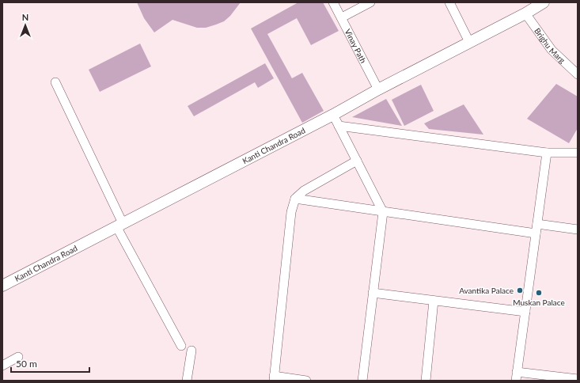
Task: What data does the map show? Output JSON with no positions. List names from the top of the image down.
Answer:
{
  "streets": {
    "street": ["Brighu Marg", "Vinay Path", "Kanti Chandra Road"]
  },
  "crossings": [
    ["Brighu Marg", "Kanti Chandra Road"],
    ["Vinay Path", "Kanti Chandra Road"]
  ],
  "places": ["Avantika Palace", "Muskan Palace"],
  "scale_bar": "50 m",
  "north": "top"
}
